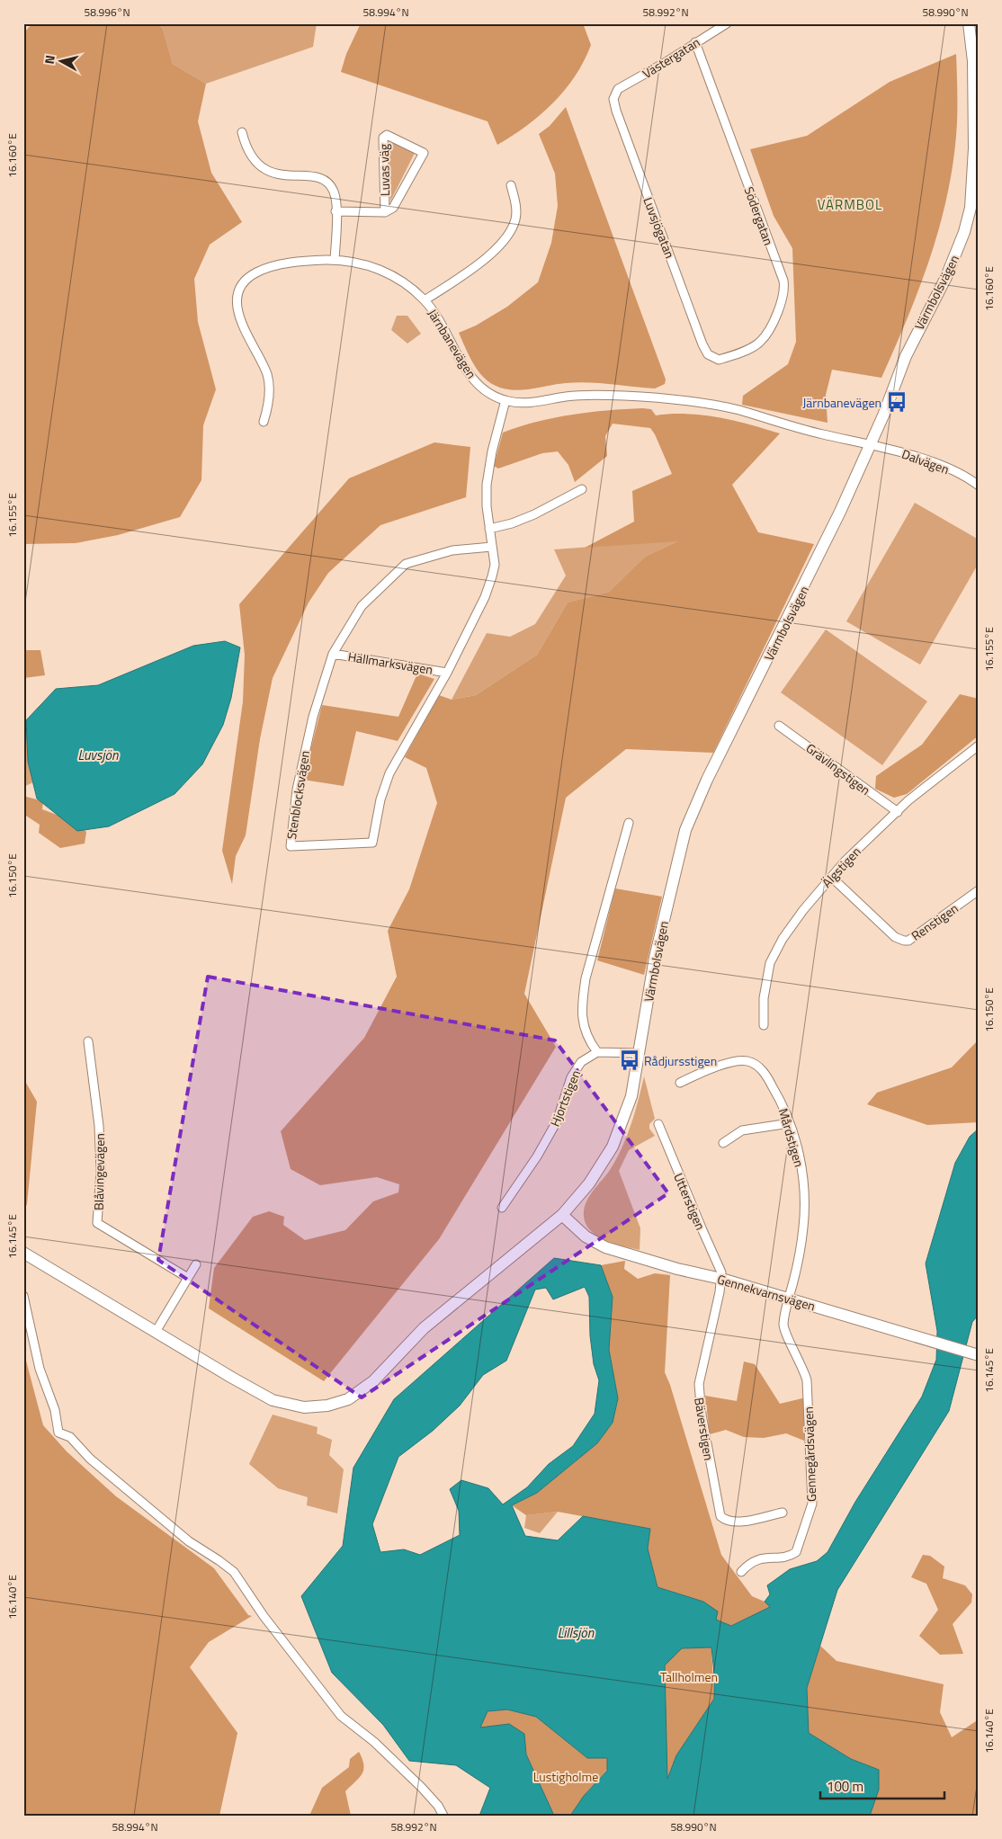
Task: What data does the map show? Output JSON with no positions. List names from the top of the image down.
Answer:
{
  "streets": {
    "street": [
      "Västergatan",
      "Luvas väg",
      "Södergatan",
      "Luvsjögatan",
      "Värmbolsvägen",
      "Järnbanevägen",
      "Dalvägen",
      "Hällmarksvägen",
      "Grävlingstigen",
      "Stenblocksvägen",
      "Älgstigen",
      "Renstigen",
      "Hjortstigen",
      "Mårdstigen",
      "Blåvingevägen",
      "Utterstigen",
      "Gennekvarnsvägen",
      "Bäverstigen",
      "Gennegårdsvägen"
    ]
  },
  "crossings": [
    ["Västergatan", "Södergatan"],
    ["Västergatan", "Luvsjögatan"],
    ["Södergatan", "Luvsjögatan"],
    ["Värmbolsvägen", "Järnbanevägen"],
    ["Värmbolsvägen", "Dalvägen"],
    ["Värmbolsvägen", "Gennekvarnsvägen"],
    ["Järnbanevägen", "Dalvägen"],
    ["Järnbanevägen", "Stenblocksvägen"],
    ["Hällmarksvägen", "Stenblocksvägen"],
    ["Grävlingstigen", "Älgstigen"],
    ["Älgstigen", "Renstigen"],
    ["Mårdstigen", "Gennekvarnsvägen"],
    ["Mårdstigen", "Gennegårdsvägen"],
    ["Utterstigen", "Gennekvarnsvägen"],
    ["Utterstigen", "Bäverstigen"],
    ["Gennekvarnsvägen", "Bäverstigen"],
    ["Gennekvarnsvägen", "Gennegårdsvägen"]
  ],
  "districts": ["VÄRMBOL"],
  "water": ["Luvsjön", "Lillsjön"],
  "parks": ["Tallholmen", "Lustigholme"],
  "places": {
    "bus stop": ["Järnbanevägen", "Rådjursstigen"]
  },
  "scale_bar": "100 m",
  "north": "left",
  "coordinates": [
    "58.996°N",
    "58.994°N",
    "58.992°N",
    "58.990°N",
    "16.160°E",
    "16.155°E",
    "16.150°E",
    "16.145°E",
    "16.140°E"
  ]
}
